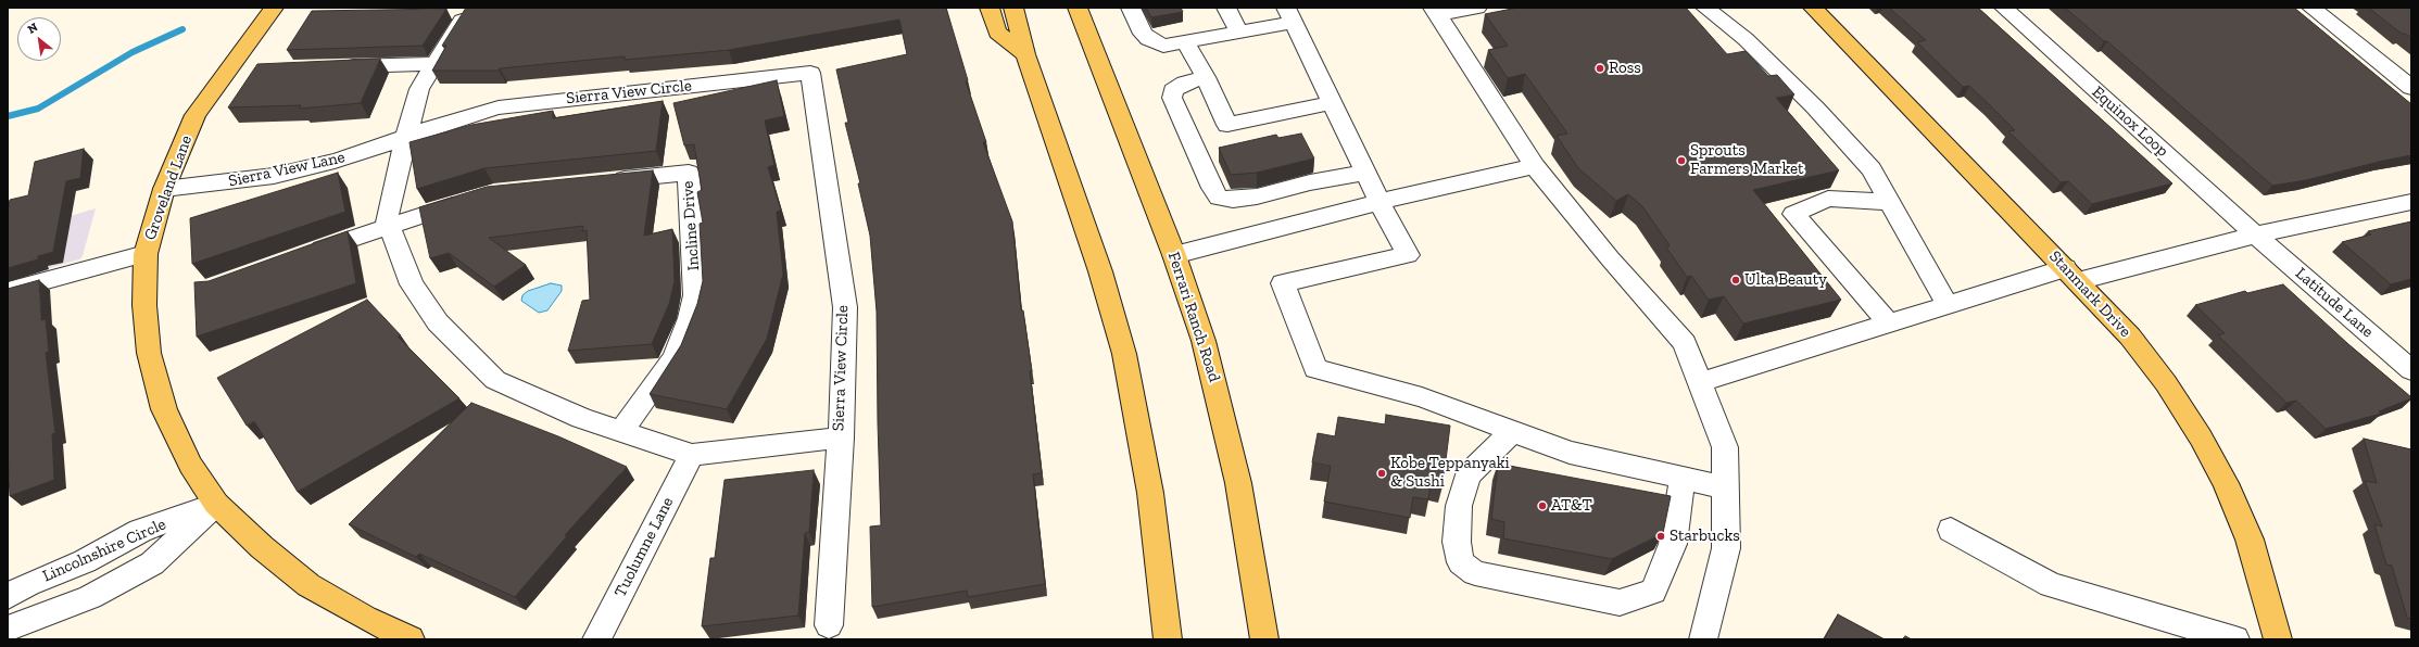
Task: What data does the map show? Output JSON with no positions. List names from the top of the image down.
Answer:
{
  "streets": {
    "main road": ["Groveland Lane", "Stanmark Drive", "Ferrari Ranch Road"],
    "street": [
      "Sierra View Circle",
      "Equinox Loop",
      "Sierra View Lane",
      "Incline Drive",
      "Latitude Lane",
      "Tuolumne Lane",
      "Lincolnshire Circle"
    ]
  },
  "crossings": [
    ["Sierra View Circle", "Sierra View Lane"],
    ["Sierra View Circle", "Incline Drive"],
    ["Sierra View Circle", "Tuolumne Lane"],
    ["Equinox Loop", "Latitude Lane"],
    ["Sierra View Lane", "Groveland Lane"],
    ["Groveland Lane", "Lincolnshire Circle"]
  ],
  "places": [
    "Ross",
    "Sprouts Farmers Market",
    "Ulta Beauty",
    "Kobe Teppanyaki & Sushi",
    "AT&T",
    "Starbucks"
  ],
  "north": "top left"
}
